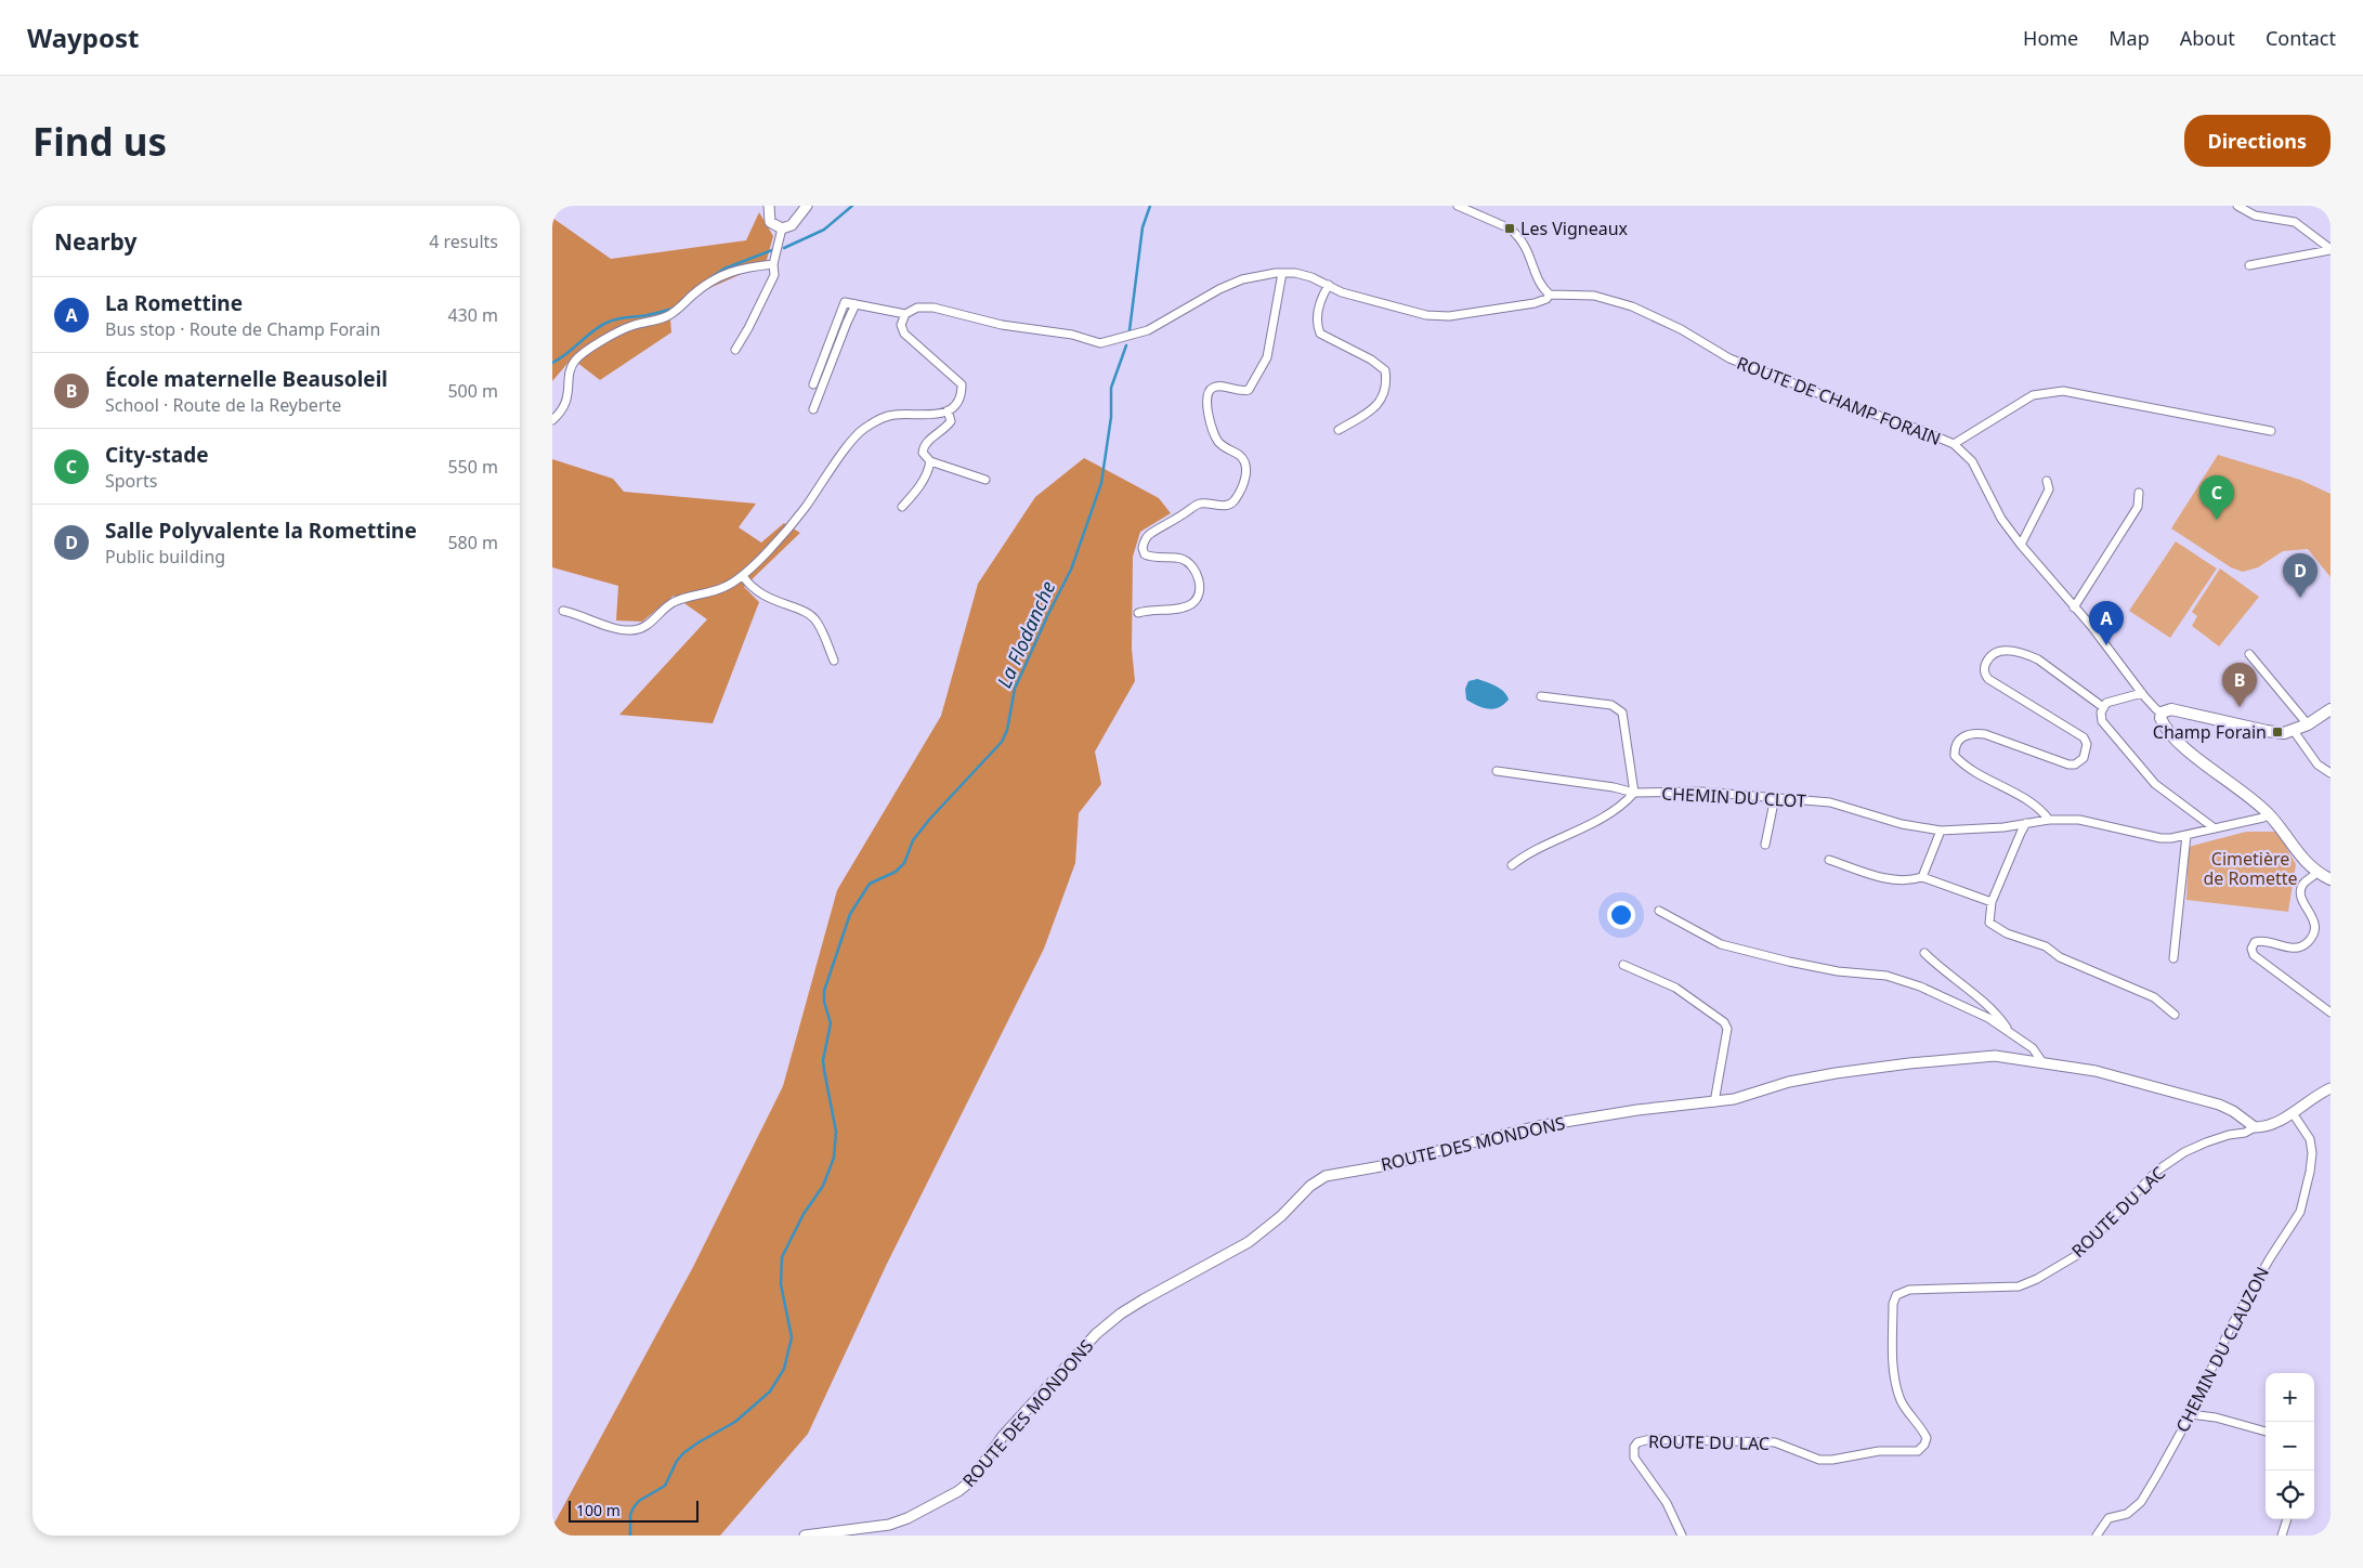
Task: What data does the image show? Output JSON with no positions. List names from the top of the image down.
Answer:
{
  "streets": {
    "main road": ["ROUTE DE CHAMP FORAIN"],
    "street": [
      "CHEMIN DU CLOT",
      "ROUTE DES MONDONS",
      "ROUTE DU LAC",
      "CHEMIN DU CLAUZON"
    ]
  },
  "crossings": [
    ["ROUTE DE CHAMP FORAIN", "CHEMIN DU CLOT"],
    ["ROUTE DES MONDONS", "ROUTE DU LAC"]
  ],
  "water": ["La Flodanche"],
  "parks": ["Cimetière de Romette"],
  "places": {
    "transit": ["Les Vigneaux", "Champ Forain"]
  },
  "scale_bar": "100 m",
  "page": {
    "header": "Waypost",
    "nav": [
      "Home",
      "Map",
      "About",
      "Contact"
    ],
    "buttons": "Directions",
    "title": "Find us",
    "heading": ["Nearby", "4 results"],
    "list": [
      {
        "mark": "A",
        "name": "La Romettine",
        "note": "Bus stop · Route de Champ Forain",
        "value": "430 m"
      },
      {
        "mark": "B",
        "name": "École maternelle Beausoleil",
        "note": "School · Route de la Reyberte",
        "value": "500 m"
      },
      {
        "mark": "C",
        "name": "City-stade",
        "note": "Sports",
        "value": "550 m"
      },
      {
        "mark": "D",
        "name": "Salle Polyvalente la Romettine",
        "note": "Public building",
        "value": "580 m"
      }
    ],
    "pins": [
      "C",
      "D",
      "A",
      "B"
    ],
    "map_buttons": ["+", "−"],
    "scale": "100 m"
  }
}
